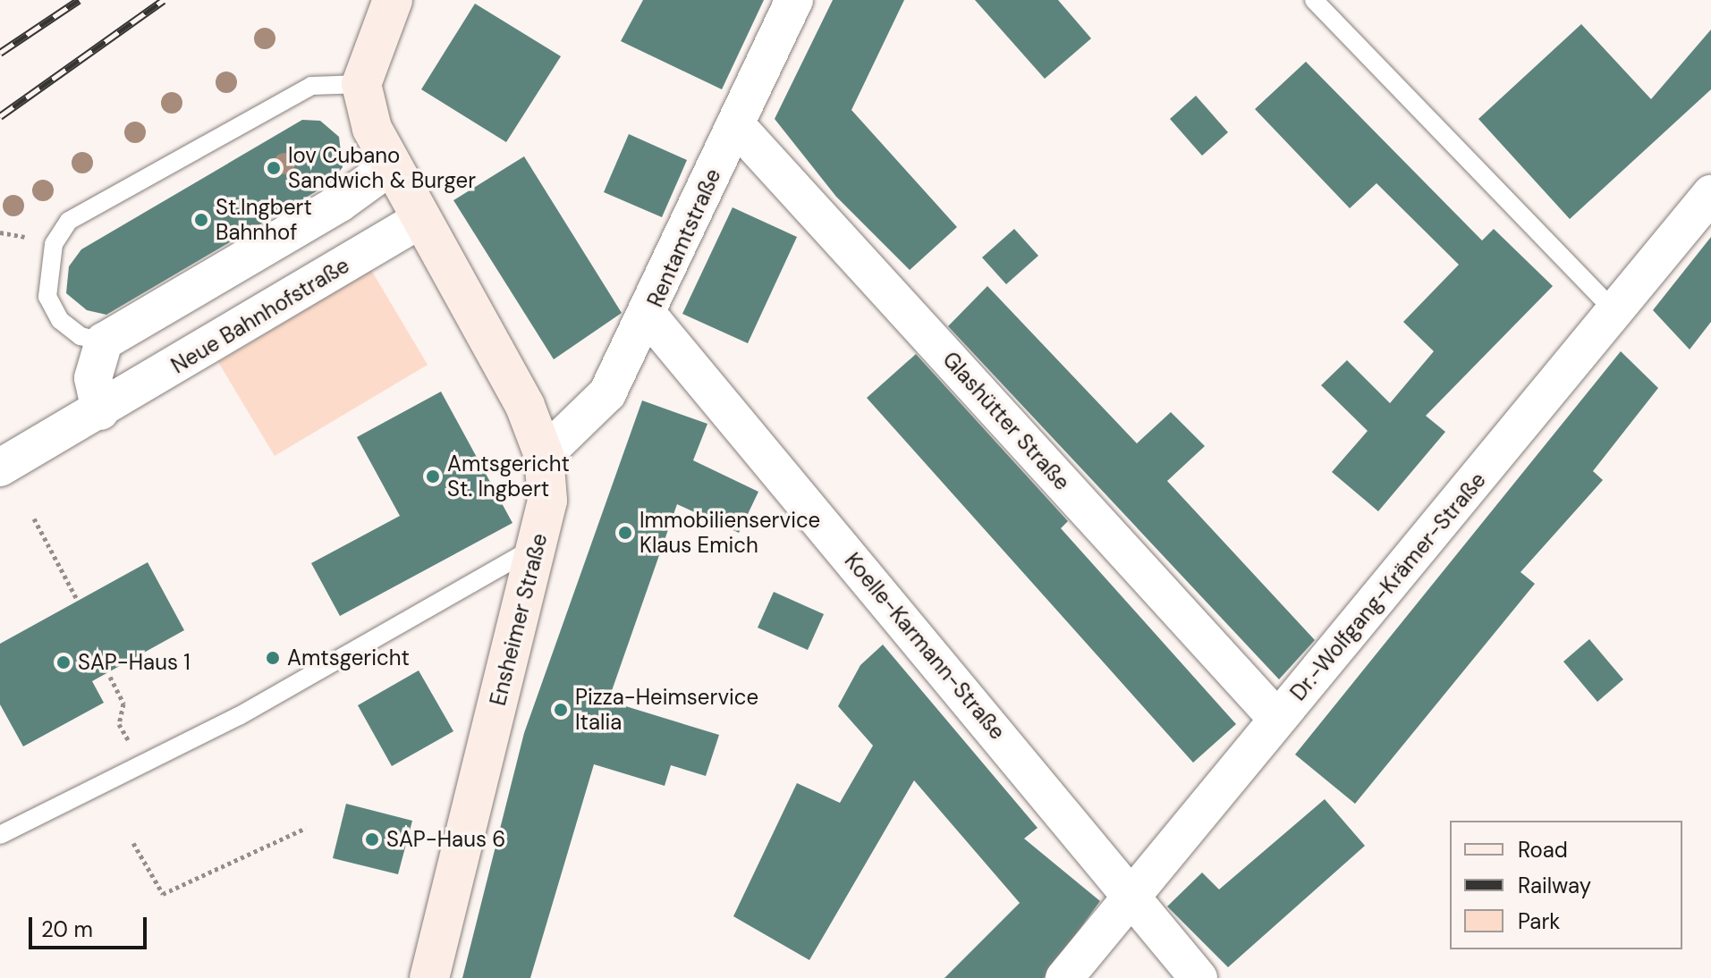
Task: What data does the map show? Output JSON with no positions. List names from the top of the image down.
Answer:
{
  "streets": {
    "main road": ["Ensheimer Straße"],
    "street": [
      "Rentamtstraße",
      "Neue Bahnhofstraße",
      "Glashütter Straße",
      "Dr.-Wolfgang-Krämer-Straße",
      "Koelle-Karmann-Straße"
    ]
  },
  "crossings": [
    ["Rentamtstraße", "Glashütter Straße"],
    ["Rentamtstraße", "Ensheimer Straße"],
    ["Rentamtstraße", "Koelle-Karmann-Straße"],
    ["Neue Bahnhofstraße", "Ensheimer Straße"],
    ["Glashütter Straße", "Dr.-Wolfgang-Krämer-Straße"],
    ["Dr.-Wolfgang-Krämer-Straße", "Koelle-Karmann-Straße"]
  ],
  "places": [
    "Iov Cubano Sandwich & Burger",
    "St.Ingbert Bahnhof",
    "Amtsgericht St. Ingbert",
    "Immobilienservice Klaus Emich",
    "Amtsgericht",
    "SAP-Haus 1",
    "Pizza-Heimservice Italia",
    "SAP-Haus 6"
  ],
  "legend": ["Road", "Railway", "Park"],
  "scale_bar": "20 m"
}
